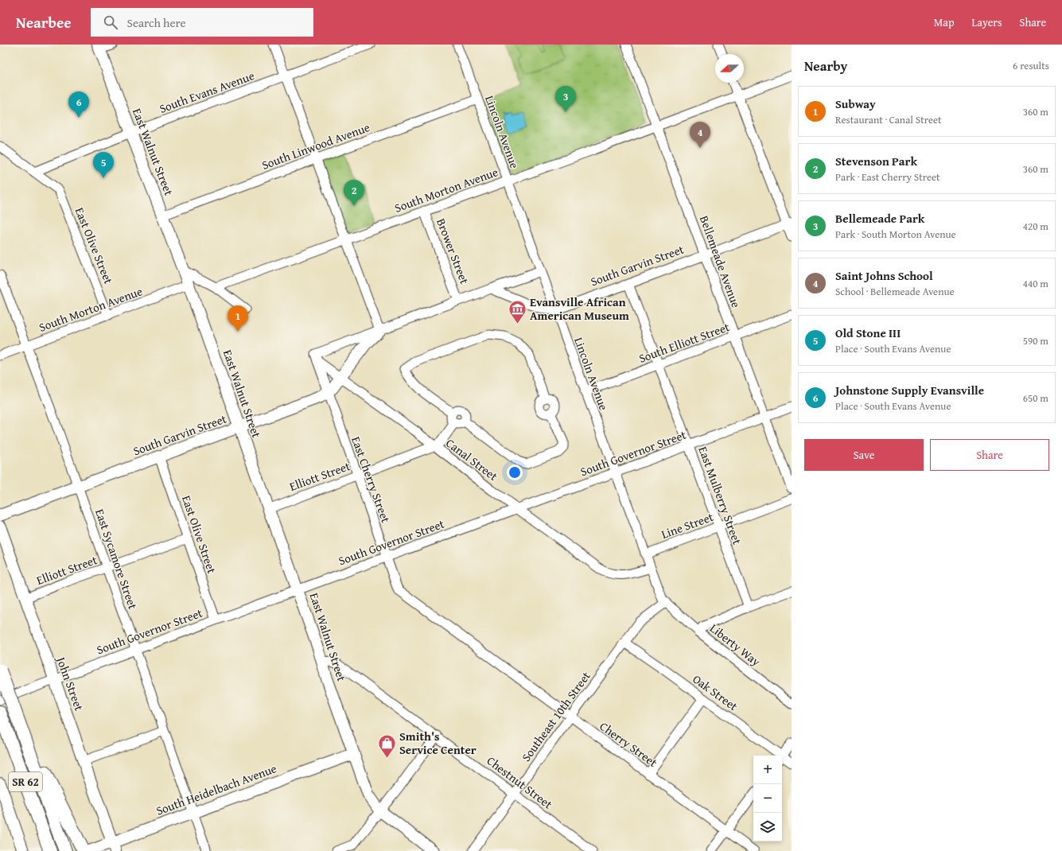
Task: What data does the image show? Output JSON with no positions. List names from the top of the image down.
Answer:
{
  "streets": {
    "highway": ["SR 62"],
    "main road": [
      "East Walnut Street",
      "South Garvin Street",
      "John Street",
      "South Heidelbach Avenue"
    ],
    "street": [
      "South Evans Avenue",
      "Lincoln Avenue",
      "South Linwood Avenue",
      "South Morton Avenue",
      "East Olive Street",
      "Brower Street",
      "Bellemeade Avenue",
      "South Elliott Street",
      "South Governor Street",
      "Canal Street",
      "Elliott Street",
      "East Cherry Street",
      "East Mulberry Street",
      "Line Street",
      "East Sycamore Street",
      "Liberty Way",
      "Oak Street",
      "Southeast 10th Street",
      "Cherry Street",
      "Chestnut Street"
    ]
  },
  "crossings": [
    ["South Evans Avenue", "East Walnut Street"],
    ["South Evans Avenue", "East Olive Street"],
    ["Lincoln Avenue", "South Linwood Avenue"],
    ["Lincoln Avenue", "South Morton Avenue"],
    ["Lincoln Avenue", "South Garvin Street"],
    ["Lincoln Avenue", "South Elliott Street"],
    ["Lincoln Avenue", "South Governor Street"],
    ["Lincoln Avenue", "Canal Street"],
    ["Lincoln Avenue", "Line Street"],
    ["Lincoln Avenue", "Liberty Way"],
    ["Lincoln Avenue", "Southeast 10th Street"],
    ["South Linwood Avenue", "East Walnut Street"],
    ["East Walnut Street", "South Morton Avenue"],
    ["East Walnut Street", "South Garvin Street"],
    ["East Walnut Street", "South Governor Street"],
    ["East Walnut Street", "Elliott Street"],
    ["East Walnut Street", "Chestnut Street"],
    ["East Walnut Street", "South Heidelbach Avenue"],
    ["South Morton Avenue", "East Olive Street"],
    ["South Morton Avenue", "Brower Street"],
    ["South Morton Avenue", "Bellemeade Avenue"],
    ["South Morton Avenue", "East Sycamore Street"],
    ["East Olive Street", "South Garvin Street"],
    ["East Olive Street", "South Governor Street"],
    ["East Olive Street", "Elliott Street"],
    ["Brower Street", "South Garvin Street"],
    ["Bellemeade Avenue", "South Garvin Street"],
    ["Bellemeade Avenue", "South Elliott Street"],
    ["Bellemeade Avenue", "South Governor Street"],
    ["South Garvin Street", "Canal Street"],
    ["South Garvin Street", "East Cherry Street"],
    ["South Garvin Street", "East Mulberry Street"],
    ["South Garvin Street", "East Sycamore Street"],
    ["South Elliott Street", "East Mulberry Street"],
    ["South Governor Street", "Canal Street"],
    ["South Governor Street", "East Cherry Street"],
    ["South Governor Street", "East Mulberry Street"],
    ["South Governor Street", "East Sycamore Street"],
    ["South Governor Street", "John Street"],
    ["South Governor Street", "SR 62"],
    ["Canal Street", "Elliott Street"],
    ["Canal Street", "East Cherry Street"],
    ["Elliott Street", "East Cherry Street"],
    ["Elliott Street", "East Sycamore Street"],
    ["Elliott Street", "John Street"],
    ["East Cherry Street", "Cherry Street"],
    ["East Mulberry Street", "Line Street"],
    ["East Sycamore Street", "South Heidelbach Avenue"],
    ["Liberty Way", "Southeast 10th Street"],
    ["John Street", "South Heidelbach Avenue"],
    ["Oak Street", "Southeast 10th Street"],
    ["Southeast 10th Street", "Cherry Street"],
    ["Southeast 10th Street", "Chestnut Street"]
  ],
  "places": {
    "museum": ["Evansville African American Museum"],
    "shop": ["Smith's Service Center"]
  },
  "north": "left",
  "page": {
    "header": "Nearbee",
    "search": "Search here",
    "nav": ["Map", "Layers", "Share"],
    "heading": ["Nearby", "6 results"],
    "pins": [
      "3",
      "6",
      "4",
      "5",
      "2",
      "1"
    ],
    "list": [
      {
        "mark": "1",
        "name": "Subway",
        "note": "Restaurant · Canal Street",
        "value": "360 m"
      },
      {
        "mark": "2",
        "name": "Stevenson Park",
        "note": "Park · East Cherry Street",
        "value": "360 m"
      },
      {
        "mark": "3",
        "name": "Bellemeade Park",
        "note": "Park · South Morton Avenue",
        "value": "420 m"
      },
      {
        "mark": "4",
        "name": "Saint Johns School",
        "note": "School · Bellemeade Avenue",
        "value": "440 m"
      },
      {
        "mark": "5",
        "name": "Old Stone III",
        "note": "Place · South Evans Avenue",
        "value": "590 m"
      },
      {
        "mark": "6",
        "name": "Johnstone Supply Evansville",
        "note": "Place · South Evans Avenue",
        "value": "650 m"
      }
    ],
    "buttons": ["Save", "Share"],
    "map_buttons": ["+", "−"]
  }
}
